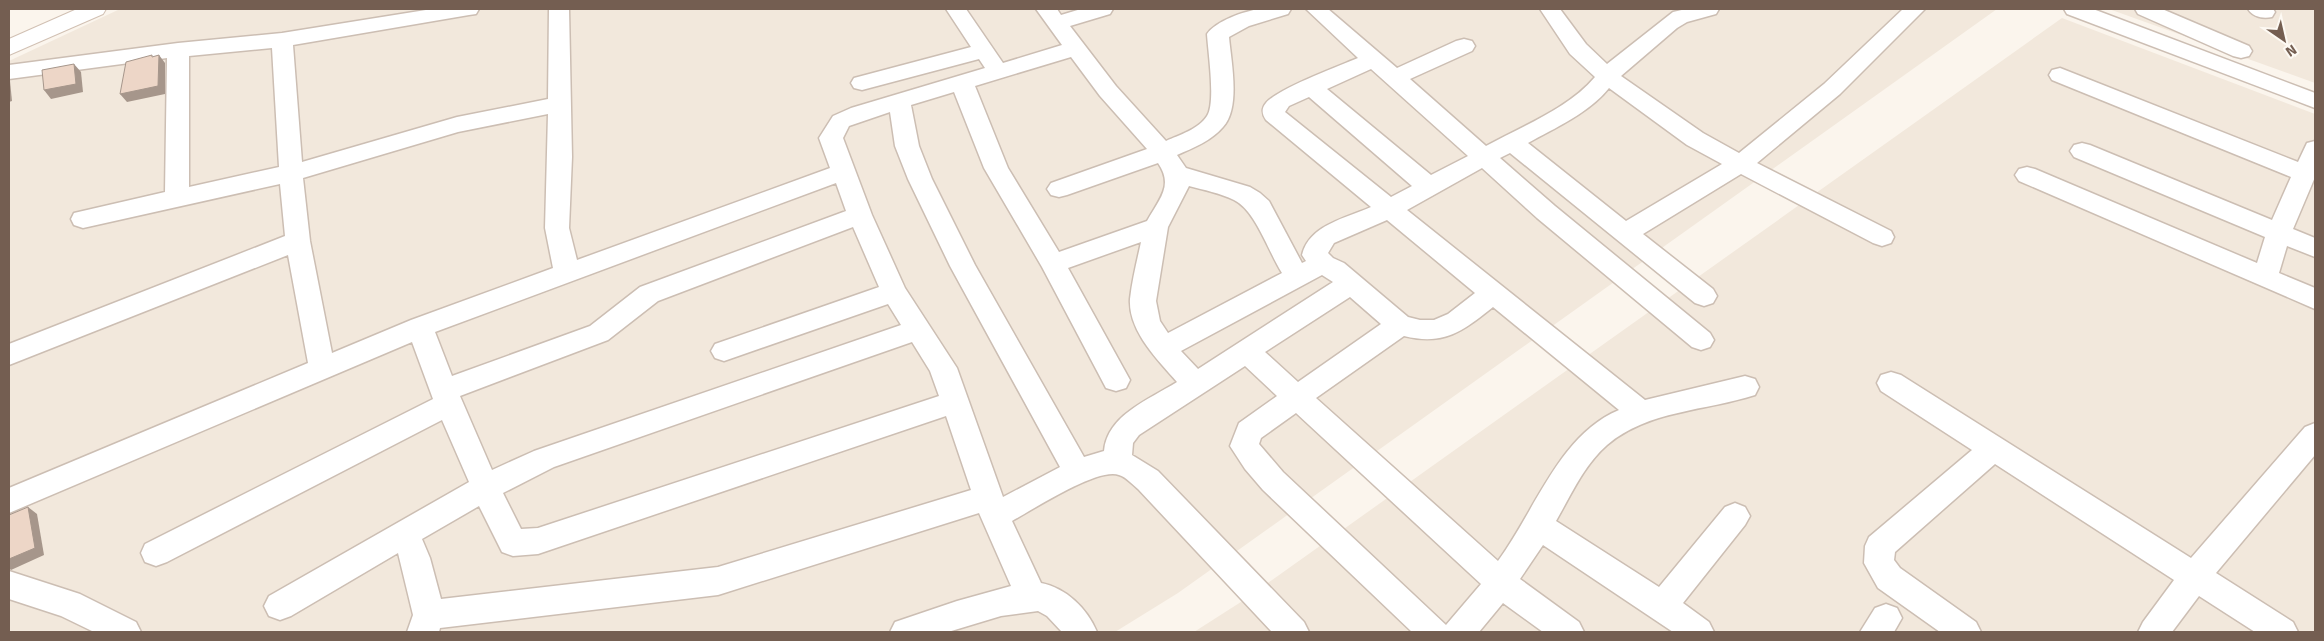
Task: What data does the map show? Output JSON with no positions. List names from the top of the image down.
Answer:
{
  "north": "bottom right"
}
